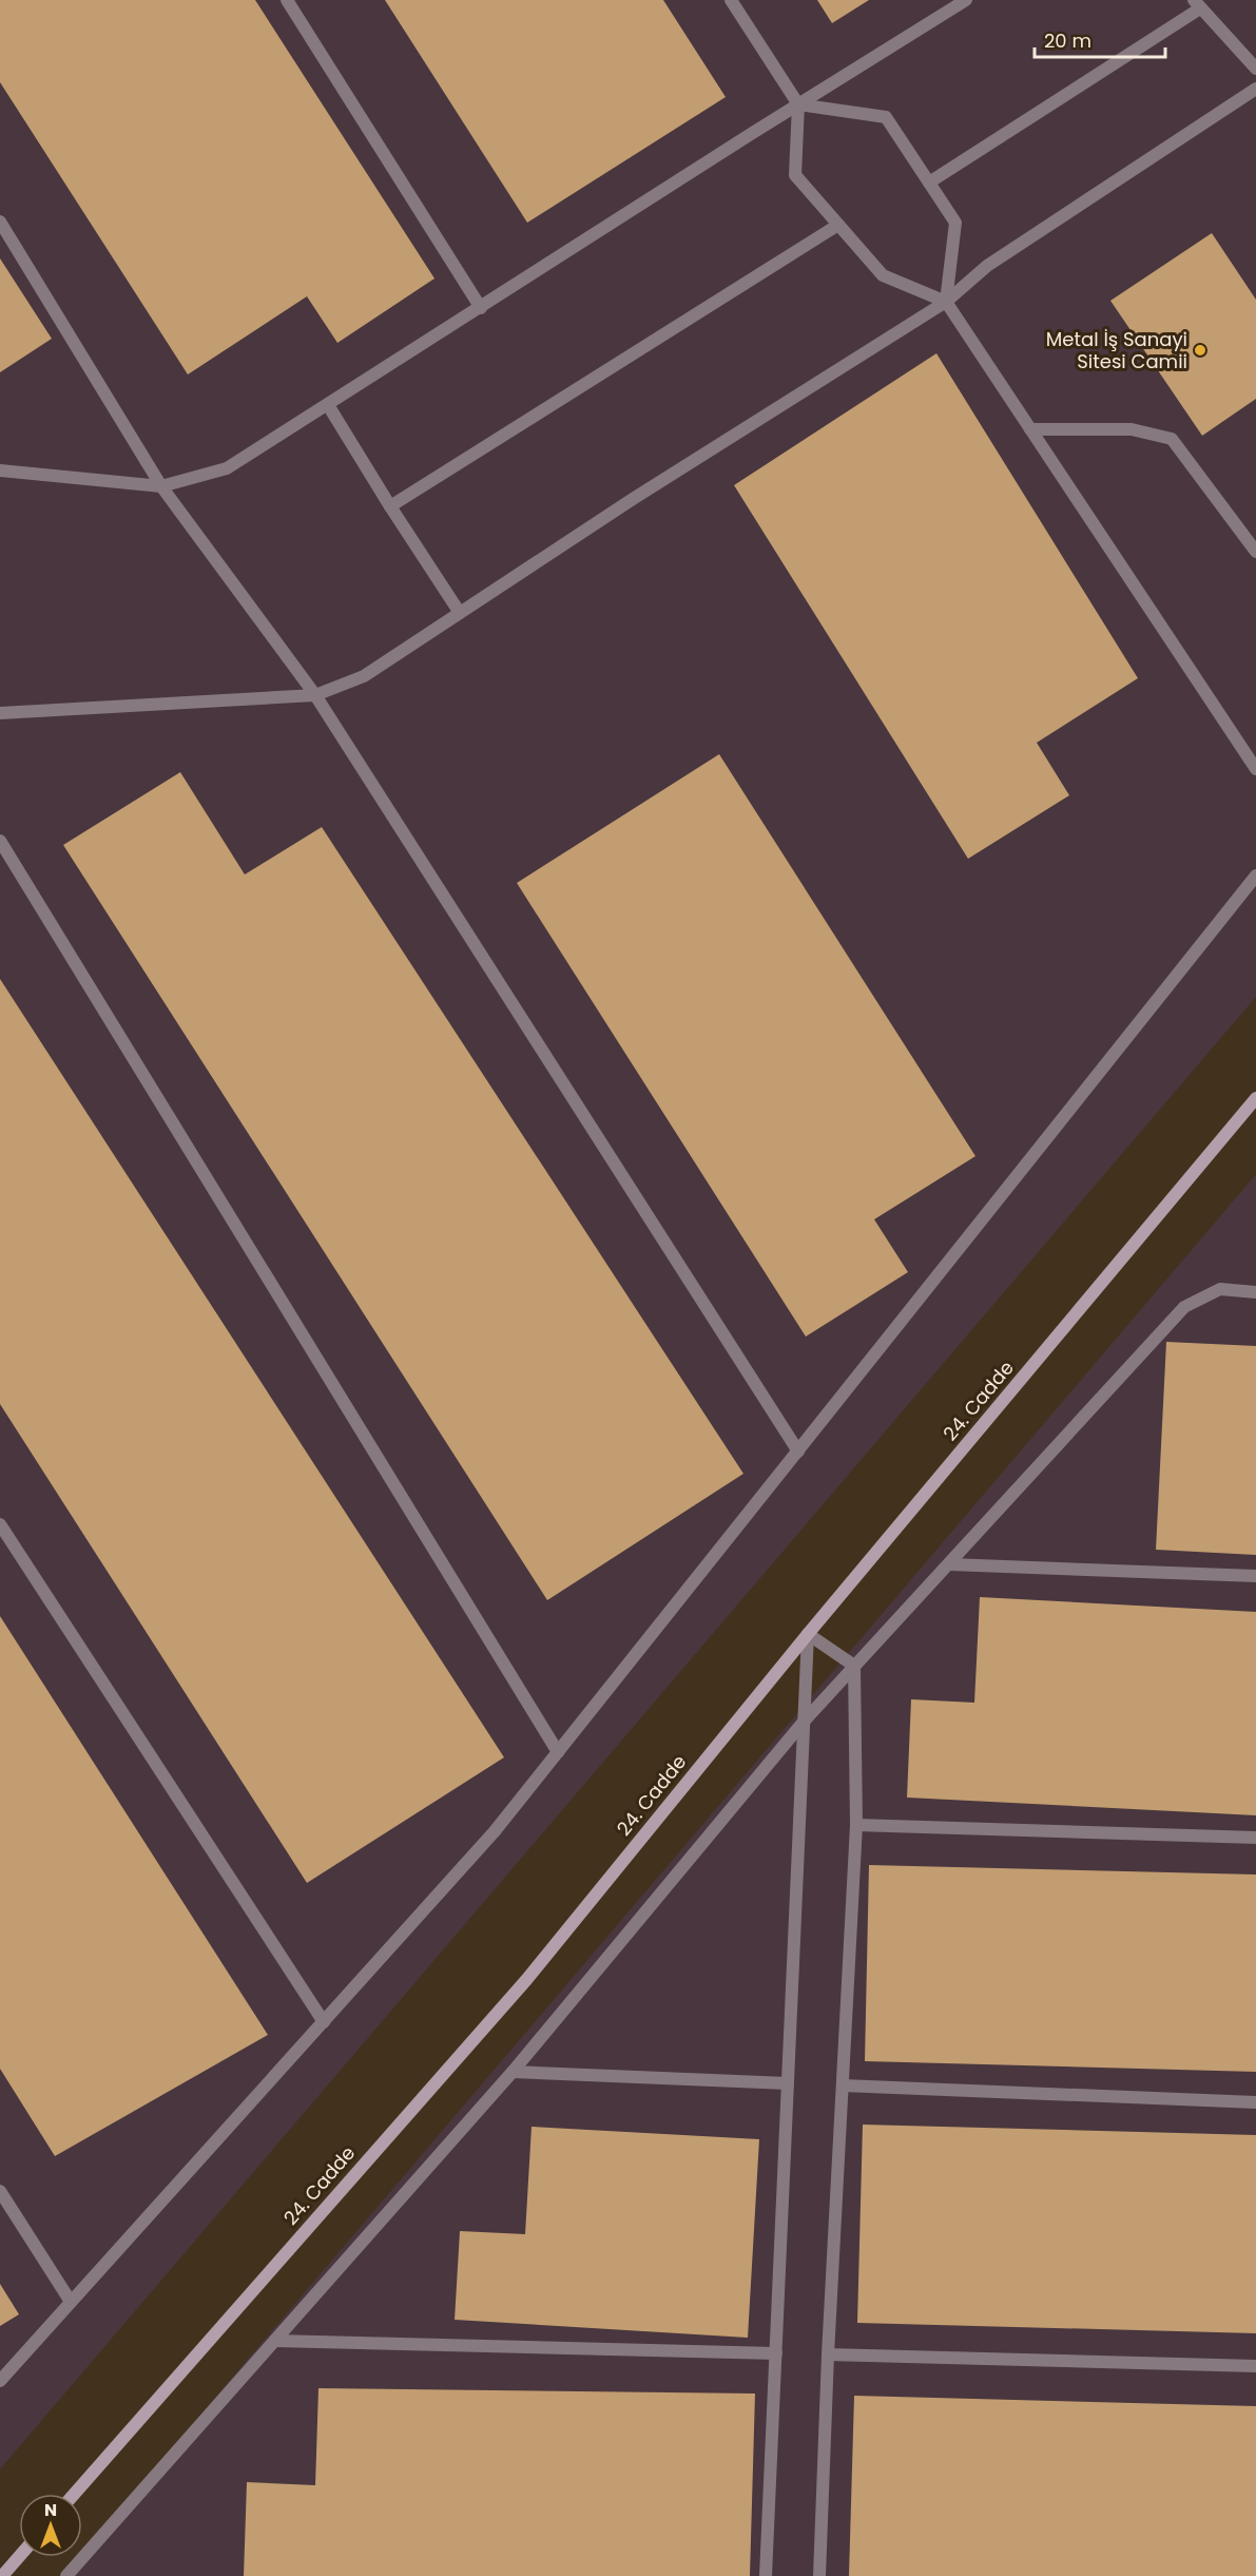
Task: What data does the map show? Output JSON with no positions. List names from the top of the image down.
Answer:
{
  "streets": {
    "street": ["24. Cadde"]
  },
  "places": ["Metal İş Sanayi Sitesi Camii"],
  "scale_bar": "20 m",
  "north": "top"
}
